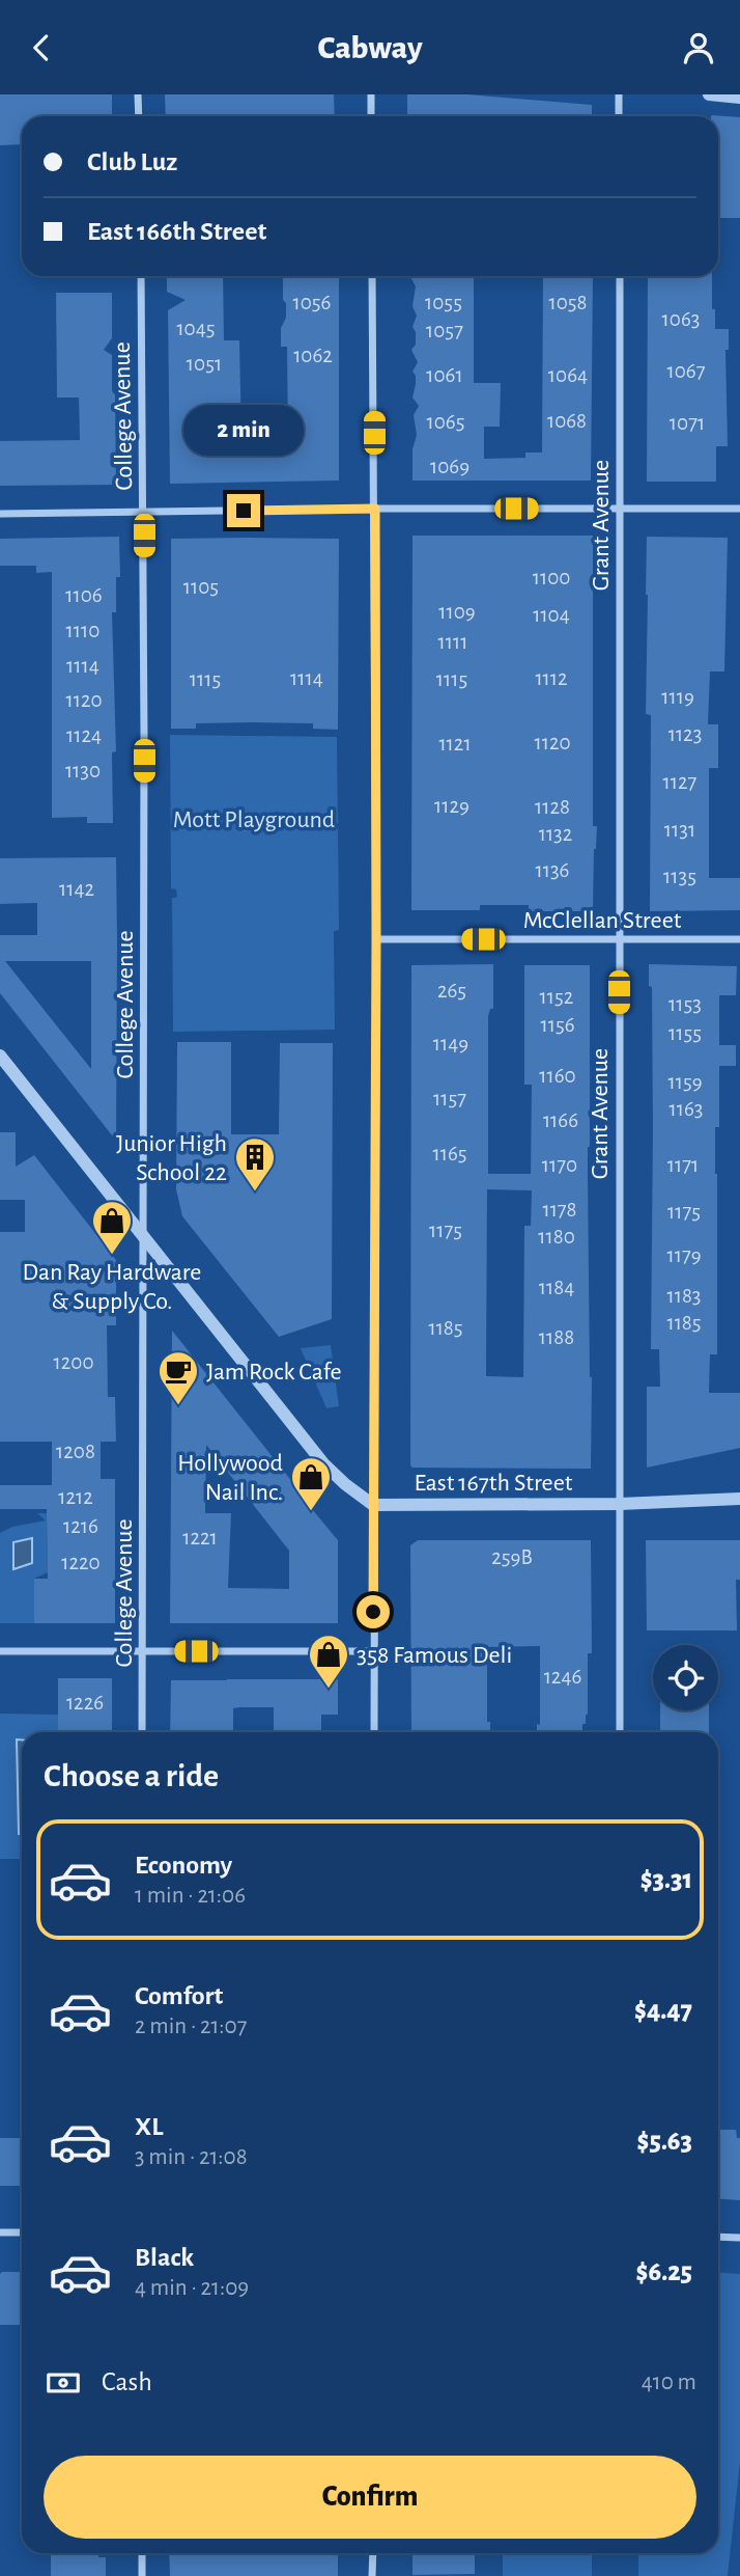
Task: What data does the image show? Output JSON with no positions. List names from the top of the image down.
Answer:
{
  "streets": {
    "street": [
      "College Avenue",
      "Grant Avenue",
      "McClellan Street",
      "East 167th Street"
    ]
  },
  "crossings": [
    ["Grant Avenue", "McClellan Street"],
    ["Grant Avenue", "East 167th Street"]
  ],
  "parks": ["Mott Playground"],
  "places": {
    "building": ["Junior High School 22"],
    "shop": ["Dan Ray Hardware & Supply Co.", "Hollywood Nail Inc.", "358 Famous Deli"],
    "cafe": ["Jam Rock Cafe"]
  },
  "house_numbers": [
    "1056",
    "1055",
    "1058",
    "1063",
    "1045",
    "1057",
    "1062",
    "1051",
    "1067",
    "1061",
    "1064",
    "1068",
    "1065",
    "1071",
    "1069",
    "1100",
    "1105",
    "1106",
    "1109",
    "1104",
    "1110",
    "1111",
    "1114",
    "1114",
    "1112",
    "1115",
    "1115",
    "1119",
    "1120",
    "1123",
    "1124",
    "1120",
    "1121",
    "1130",
    "1127",
    "1129",
    "1128",
    "1131",
    "1132",
    "1136",
    "1135",
    "1142",
    "265",
    "1152",
    "1153",
    "1156",
    "1155",
    "1149",
    "1160",
    "1159",
    "1157",
    "1163",
    "1166",
    "1165",
    "1170",
    "1171",
    "1178",
    "1175",
    "1175",
    "1180",
    "1179",
    "1184",
    "1183",
    "1185",
    "1185",
    "1188",
    "1200",
    "1208",
    "1212",
    "1216",
    "1221",
    "259B",
    "1220",
    "1246",
    "1226"
  ],
  "page": {
    "header": "Cabway",
    "banner": ["Club Luz", "East 166th Street"],
    "bubble": "2 min",
    "heading": "Choose a ride",
    "list": [
      {
        "name": "Economy",
        "note": "1 min · 21:06",
        "value": "$3.31"
      },
      {
        "name": "Comfort",
        "note": "2 min · 21:07",
        "value": "$4.47"
      },
      {
        "name": "XL",
        "note": "3 min · 21:08",
        "value": "$5.63"
      },
      {
        "name": "Black",
        "note": "4 min · 21:09",
        "value": "$6.25"
      }
    ],
    "pay": ["Cash", "410 m"],
    "buttons": "Confirm"
  }
}
